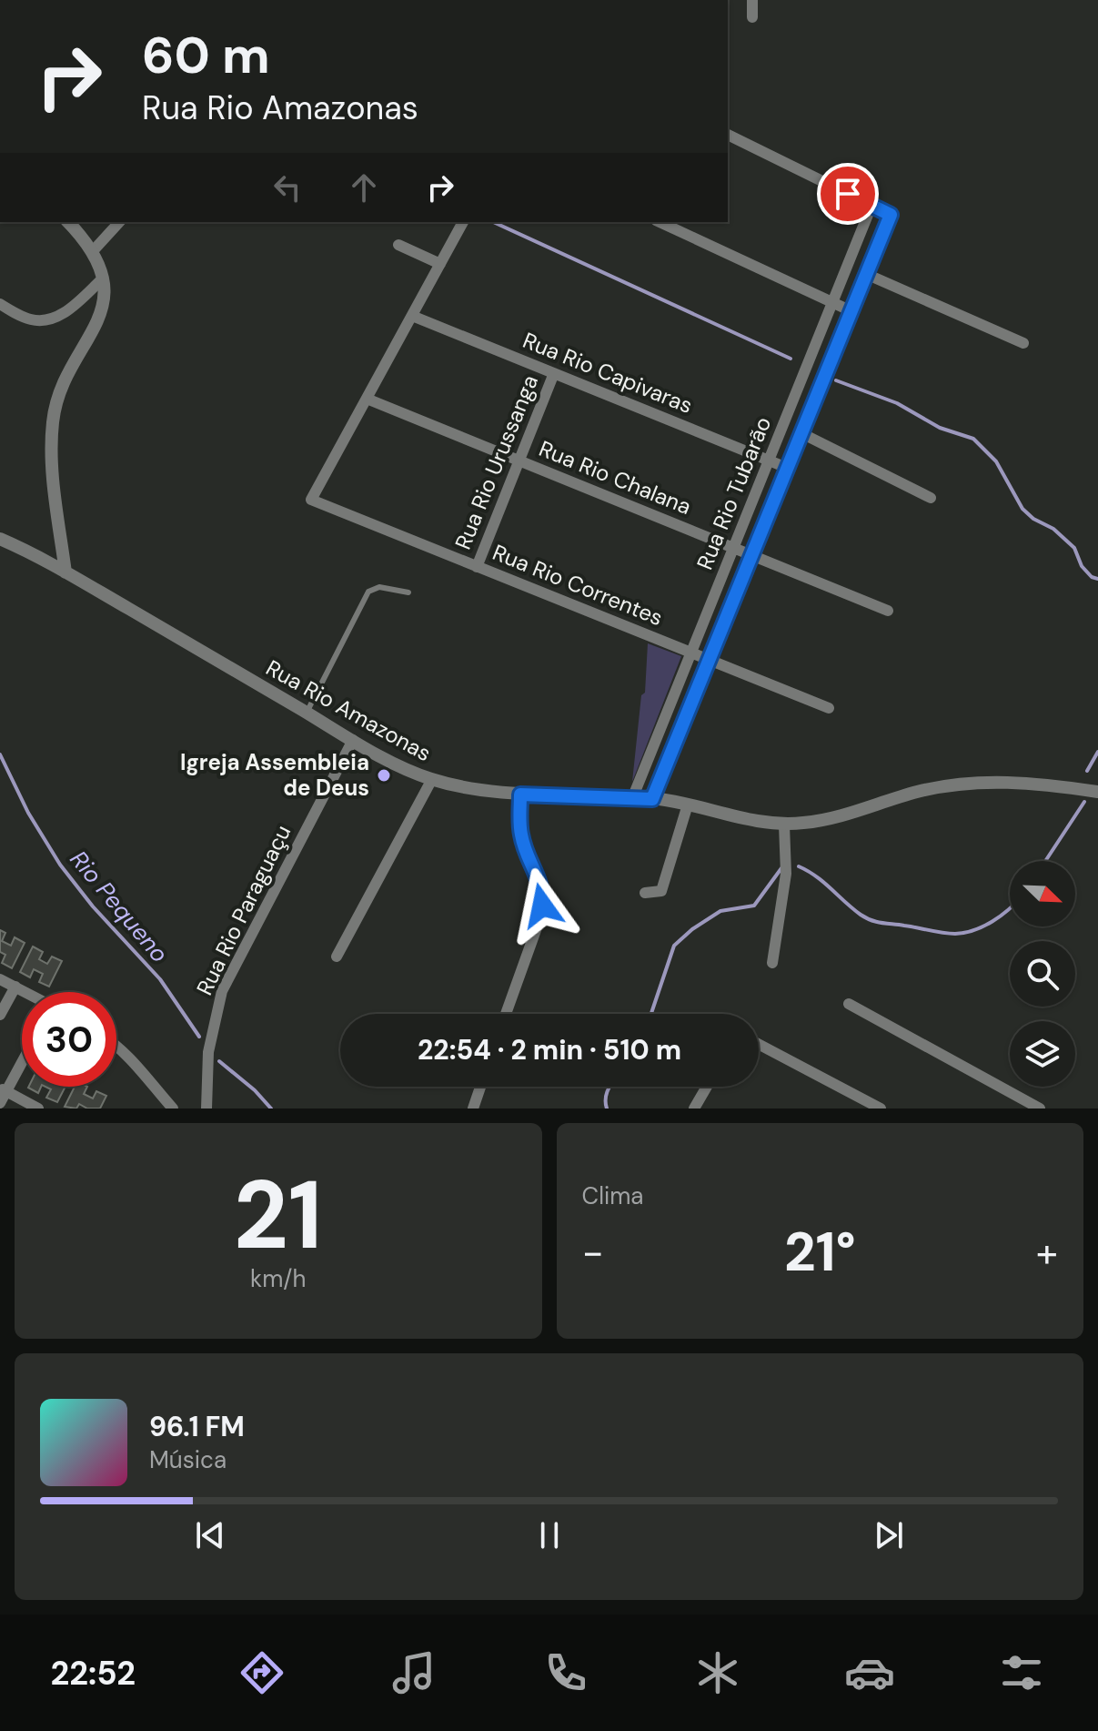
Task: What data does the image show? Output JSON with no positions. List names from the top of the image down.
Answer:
{
  "streets": {
    "street": [
      "Rua Rio Capivaras",
      "Rua Rio Urussanga",
      "Rua Rio Chalana",
      "Rua Rio Tubarão",
      "Rua Rio Correntes",
      "Rua Rio Amazonas",
      "Rua Rio Paraguaçu"
    ]
  },
  "crossings": [
    ["Rua Rio Capivaras", "Rua Rio Urussanga"],
    ["Rua Rio Capivaras", "Rua Rio Tubarão"],
    ["Rua Rio Urussanga", "Rua Rio Chalana"],
    ["Rua Rio Urussanga", "Rua Rio Correntes"],
    ["Rua Rio Chalana", "Rua Rio Tubarão"],
    ["Rua Rio Chalana", "Rua Rio Correntes"],
    ["Rua Rio Tubarão", "Rua Rio Correntes"],
    ["Rua Rio Tubarão", "Rua Rio Amazonas"],
    ["Rua Rio Amazonas", "Rua Rio Paraguaçu"]
  ],
  "water": ["Rio Pequeno"],
  "places": ["Igreja Assembleia de Deus"],
  "north": "bottom right",
  "page": {
    "turn": ["60 m", "Rua Rio Amazonas"],
    "limit": "30",
    "trip": "22:54 · 2 min · 510 m",
    "tile": [
      ["21", "km/h"],
      "Clima"
    ],
    "heat": ["−", "21°", "+"],
    "song": ["96.1 FM", "Música"],
    "tabs": "22:52"
  }
}
